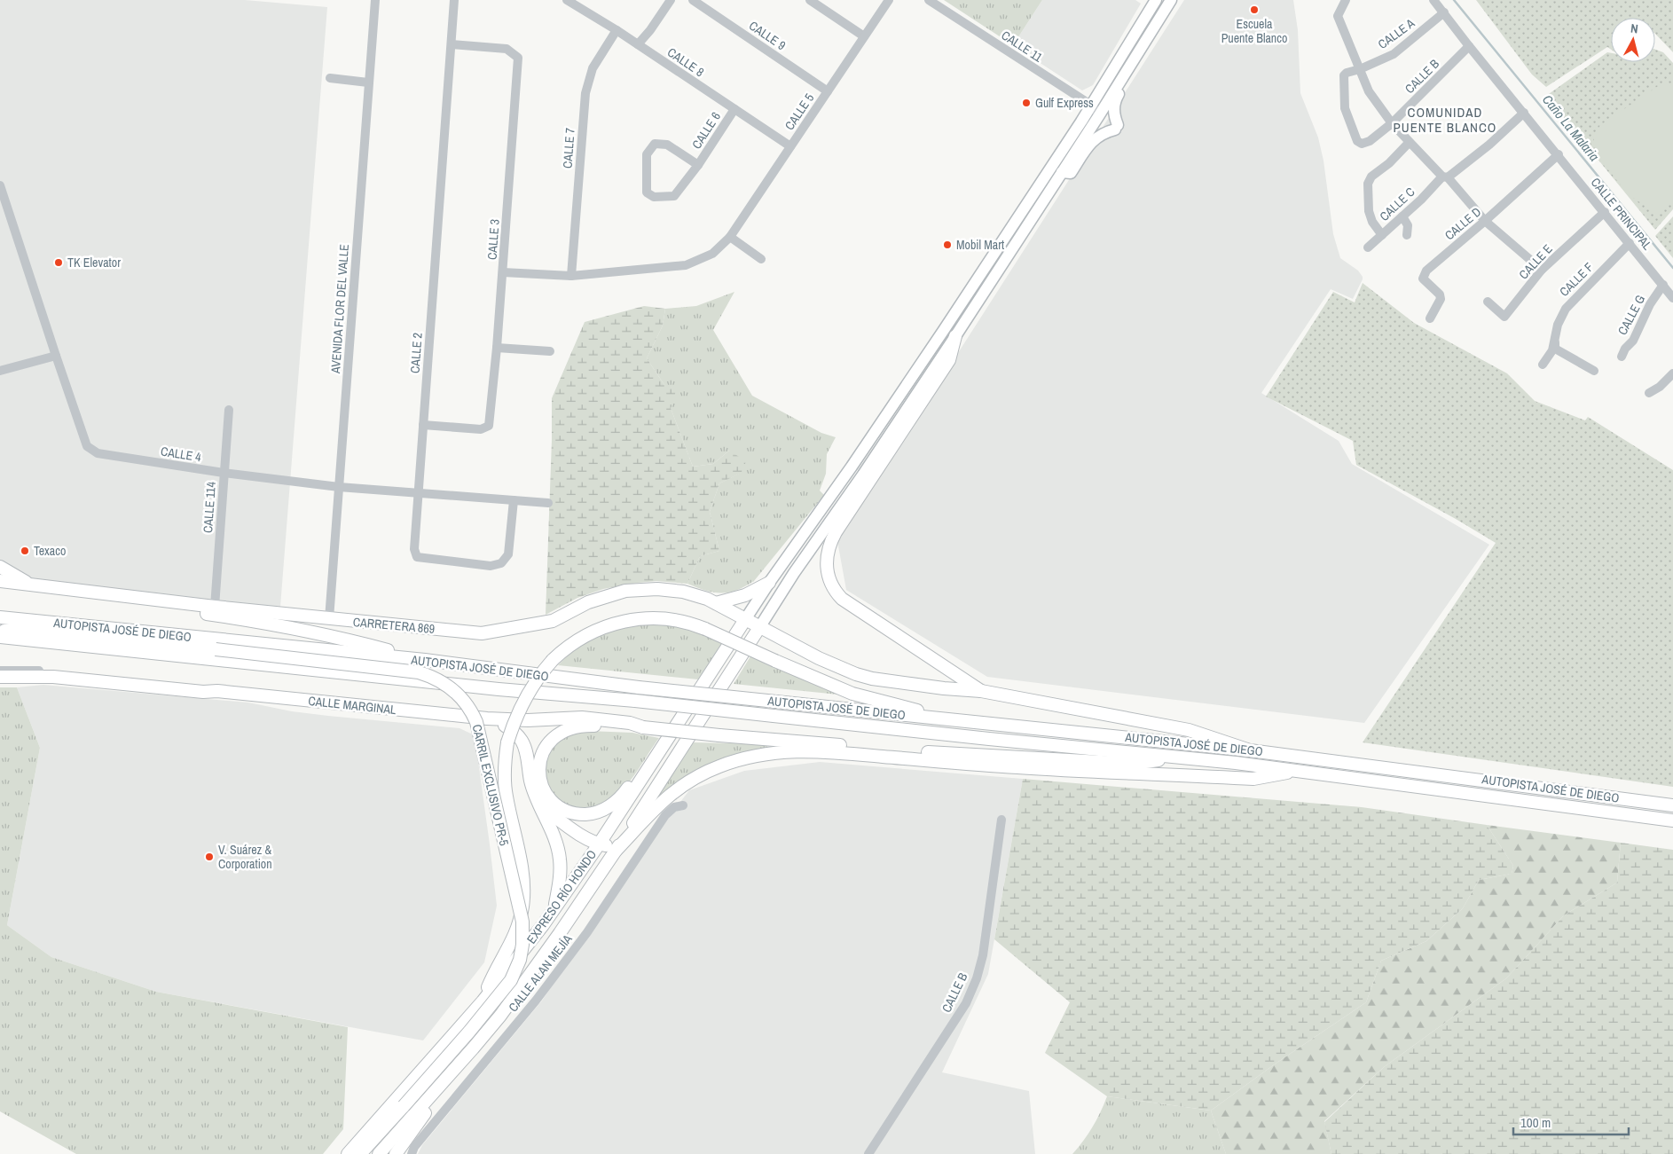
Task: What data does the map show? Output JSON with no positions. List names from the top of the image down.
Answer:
{
  "streets": {
    "highway": [
      "CARRETERA 869",
      "AUTOPISTA JOSÉ DE DIEGO",
      "CALLE MARGINAL",
      "CARRIL EXCLUSIVO PR-5",
      "EXPRESO RÍO HONDO"
    ],
    "street": [
      "CALLE A",
      "CALLE 9",
      "CALLE 11",
      "CALLE 8",
      "CALLE B",
      "CALLE 5",
      "CALLE 6",
      "CALLE 7",
      "CALLE C",
      "CALLE PRINCIPAL",
      "CALLE D",
      "CALLE 3",
      "CALLE E",
      "CALLE F",
      "AVENIDA FLOR DEL VALLE",
      "CALLE G",
      "CALLE 2",
      "CALLE 4",
      "CALLE 114",
      "CALLE ALAN MEJÍA"
    ]
  },
  "crossings": [
    ["CALLE A", "CALLE B"],
    ["CALLE A", "CALLE PRINCIPAL"],
    ["CALLE 9", "CALLE 5"],
    ["CALLE 8", "CALLE 5"],
    ["CALLE 8", "CALLE 6"],
    ["CALLE 8", "CALLE 7"],
    ["CALLE B", "CALLE PRINCIPAL"],
    ["CALLE 5", "CALLE 7"],
    ["CALLE 5", "CALLE 3"],
    ["CALLE C", "CALLE PRINCIPAL"],
    ["CALLE PRINCIPAL", "CALLE D"],
    ["CALLE PRINCIPAL", "CALLE E"],
    ["CALLE PRINCIPAL", "CALLE F"],
    ["CALLE PRINCIPAL", "CALLE G"],
    ["CALLE 3", "CALLE 2"],
    ["AVENIDA FLOR DEL VALLE", "CALLE 4"],
    ["AVENIDA FLOR DEL VALLE", "CARRETERA 869"],
    ["CALLE 2", "CALLE 4"],
    ["CALLE 4", "CALLE 114"],
    ["CALLE 114", "CARRETERA 869"],
    ["CARRETERA 869", "AUTOPISTA JOSÉ DE DIEGO"],
    ["CARRETERA 869", "EXPRESO RÍO HONDO"]
  ],
  "districts": ["COMUNIDAD PUENTE BLANCO"],
  "water": ["Caño La Malaria"],
  "places": [
    "Escuela Puente Blanco",
    "Gulf Express",
    "Mobil Mart",
    "TK Elevator",
    "Texaco",
    "V. Suárez & Corporation"
  ],
  "scale_bar": "100 m",
  "north": "top"
}
